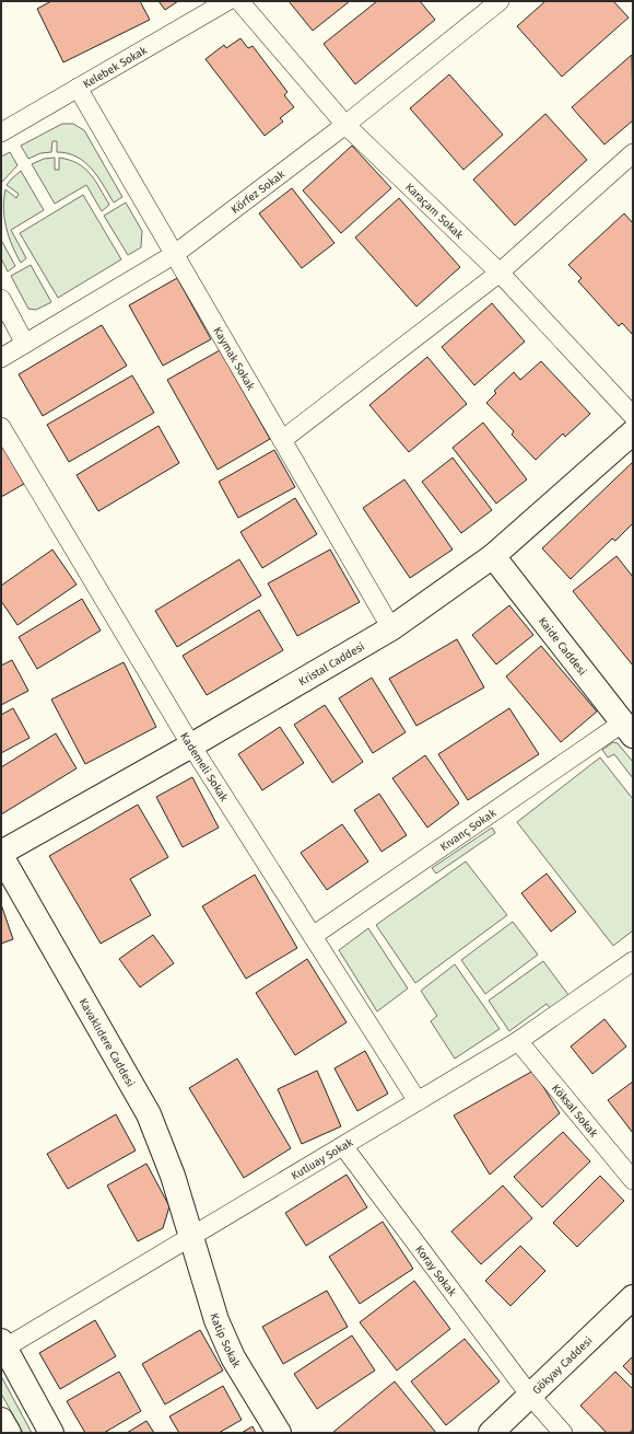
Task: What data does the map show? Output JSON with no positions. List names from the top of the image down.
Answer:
{
  "streets": {
    "street": [
      "Kelebek Sokak",
      "Körfez Sokak",
      "Karaçam Sokak",
      "Kaymak Sokak",
      "Kaide Caddesi",
      "Kristal Caddesi",
      "Kademeli Sokak",
      "Kıvanç Sokak",
      "Kavaklıdere Caddesi",
      "Köksal Sokak",
      "Kutluay Sokak",
      "Koray Sokak",
      "Katip Sokak",
      "Gökyay Caddesi"
    ]
  },
  "crossings": [
    ["Kelebek Sokak", "Kaymak Sokak"],
    ["Körfez Sokak", "Karaçam Sokak"],
    ["Körfez Sokak", "Kaymak Sokak"],
    ["Kaymak Sokak", "Kristal Caddesi"],
    ["Kaide Caddesi", "Kristal Caddesi"],
    ["Kaide Caddesi", "Kıvanç Sokak"],
    ["Kristal Caddesi", "Kademeli Sokak"],
    ["Kademeli Sokak", "Kıvanç Sokak"],
    ["Kademeli Sokak", "Kutluay Sokak"],
    ["Kavaklıdere Caddesi", "Kutluay Sokak"],
    ["Kavaklıdere Caddesi", "Katip Sokak"],
    ["Köksal Sokak", "Kutluay Sokak"],
    ["Kutluay Sokak", "Koray Sokak"],
    ["Kutluay Sokak", "Katip Sokak"],
    ["Koray Sokak", "Gökyay Caddesi"]
  ]
}
